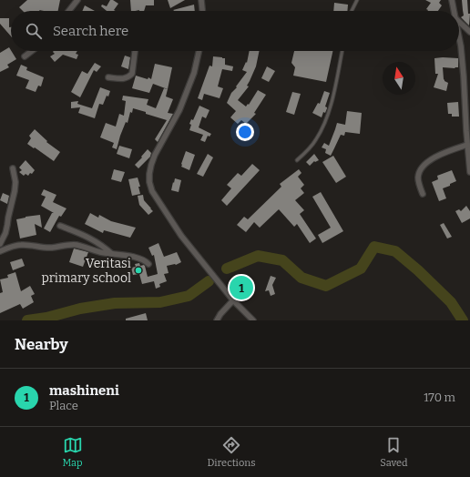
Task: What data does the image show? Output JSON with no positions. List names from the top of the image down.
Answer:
{
  "places": ["Veritasi primary school"],
  "north": "top",
  "page": {
    "search": "Search here",
    "pins": "1",
    "heading": "Nearby",
    "list": [
      {
        "mark": "1",
        "name": "mashineni",
        "note": "Place",
        "value": "170 m"
      }
    ],
    "nav": ["Map", "Directions", "Saved"]
  }
}
